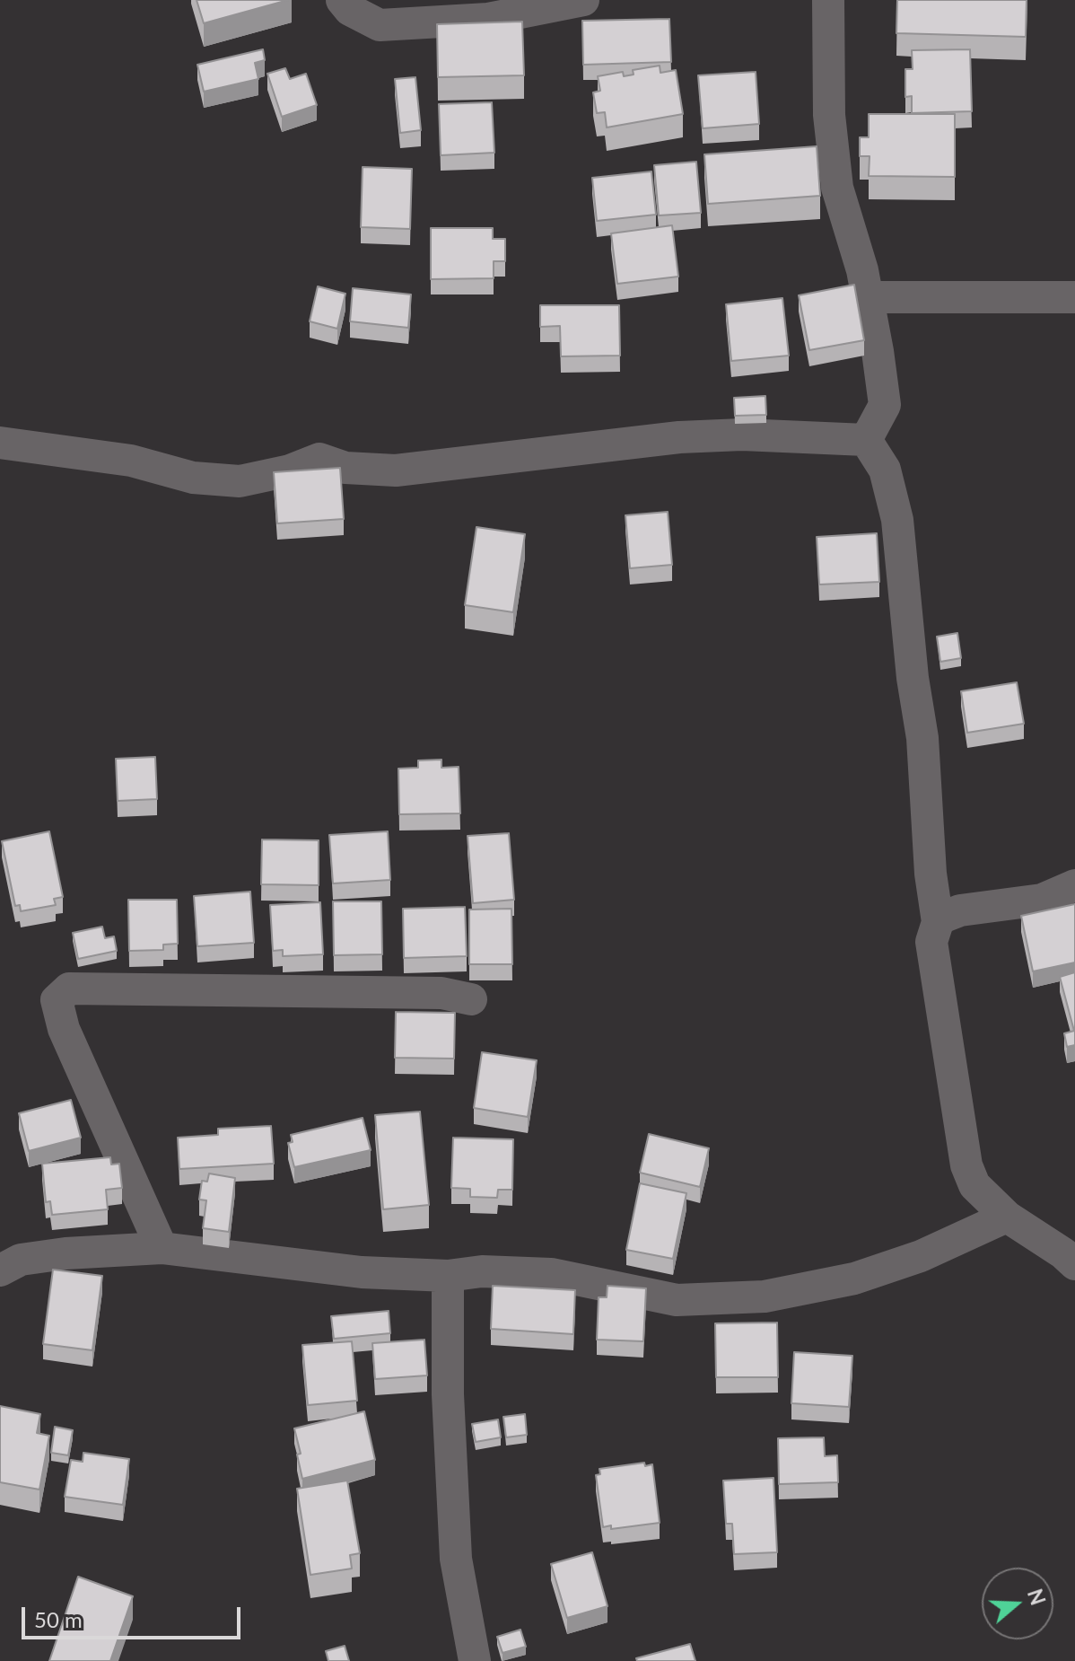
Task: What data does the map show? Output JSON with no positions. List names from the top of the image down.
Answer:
{
  "scale_bar": "50 m",
  "north": "right"
}
